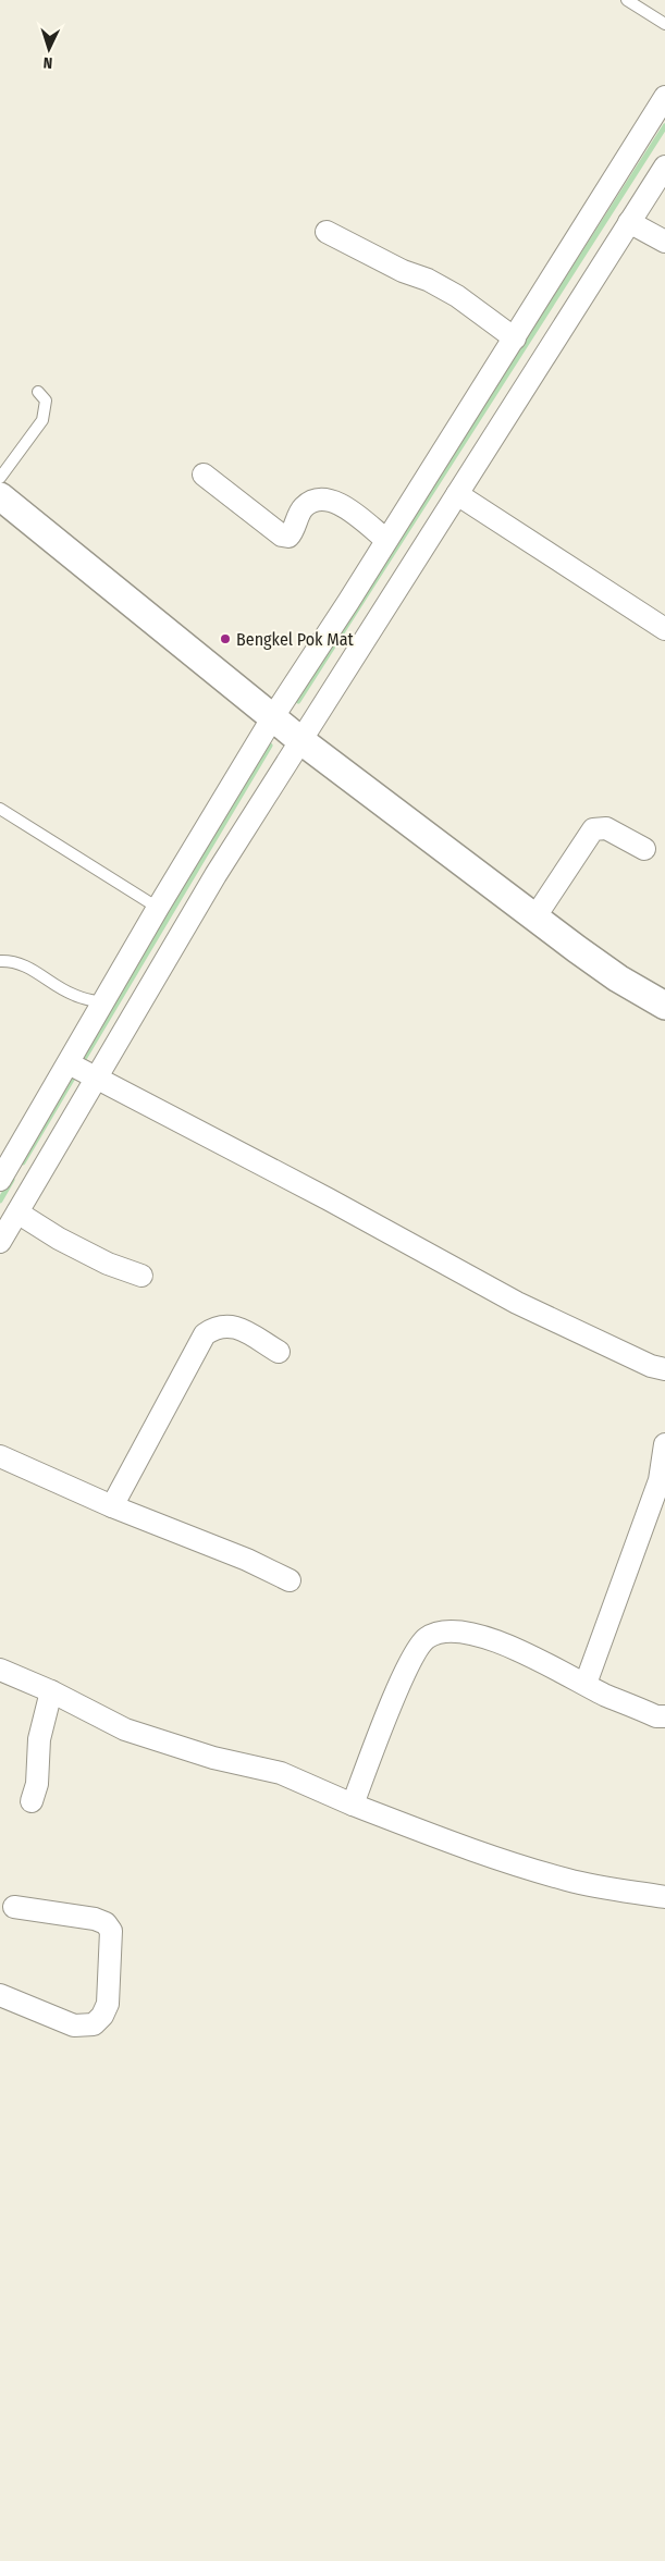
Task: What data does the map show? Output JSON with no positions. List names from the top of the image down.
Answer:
{
  "places": ["Bengkel Pok Mat"],
  "north": "bottom"
}
